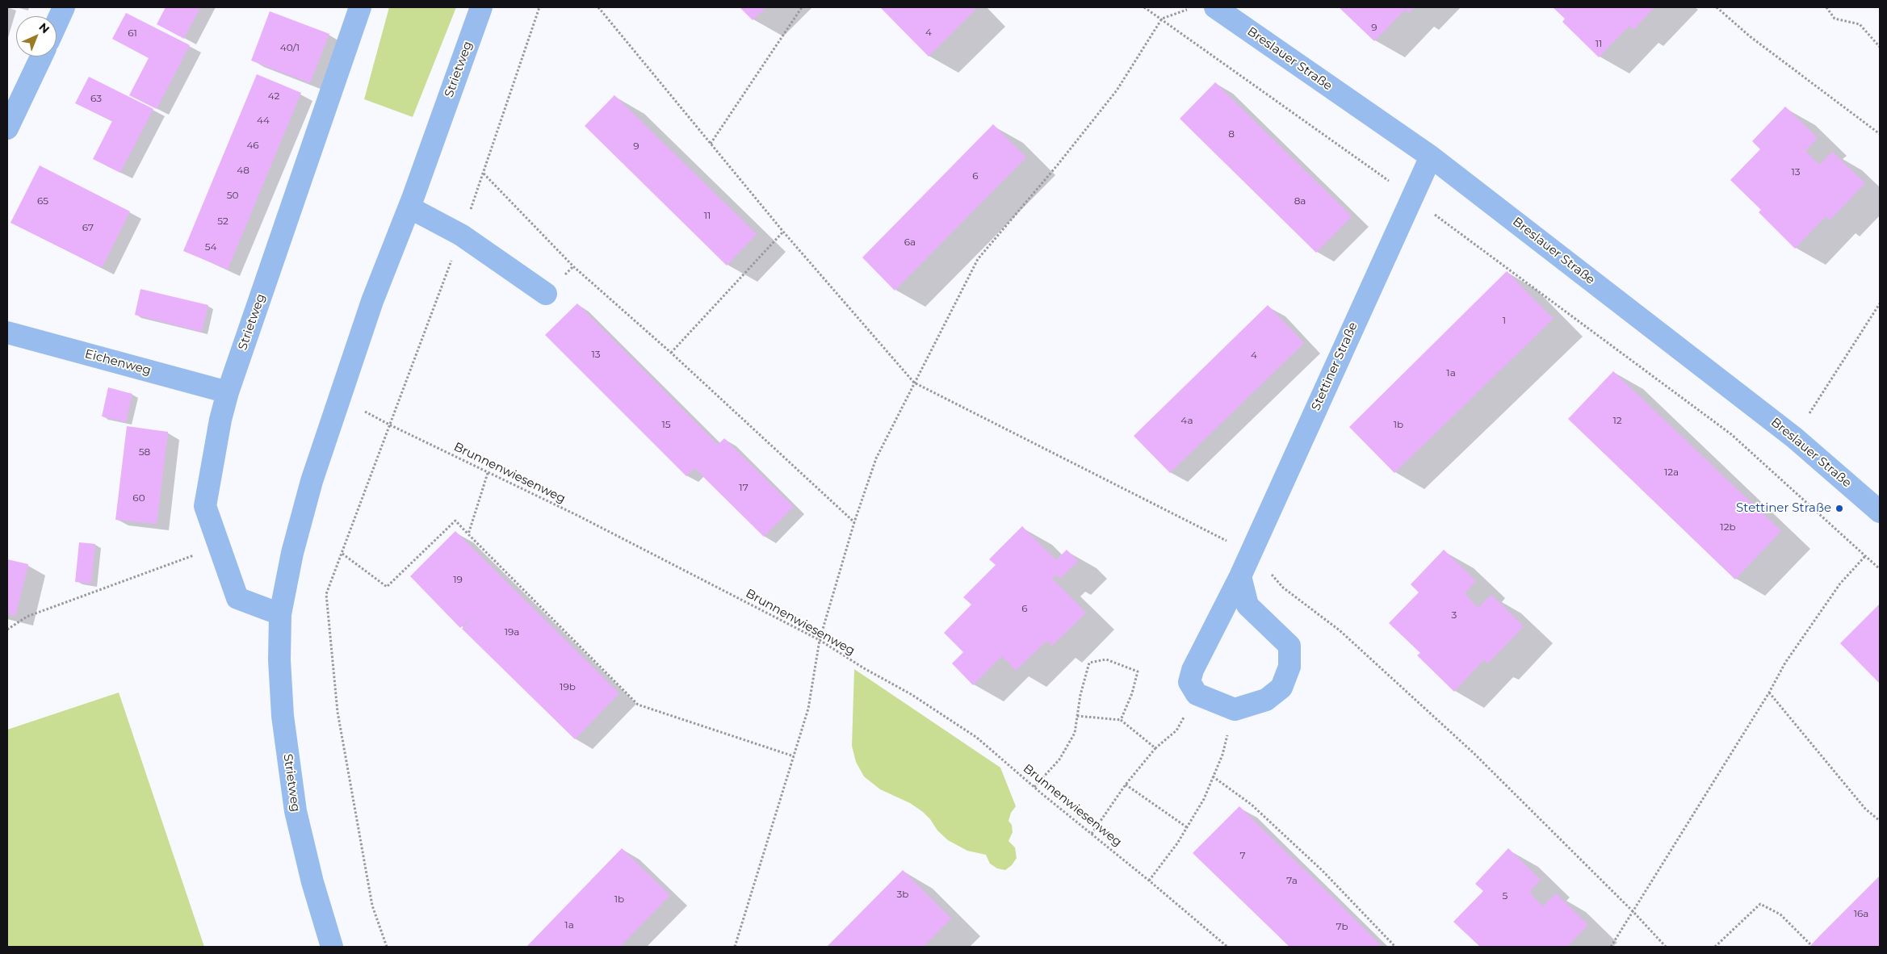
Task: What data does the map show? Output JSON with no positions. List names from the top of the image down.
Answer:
{
  "streets": {
    "street": [
      "Breslauer Straße",
      "Strietweg",
      "Eichenweg",
      "Stettiner Straße"
    ],
    "path": ["Brunnenwiesenweg"]
  },
  "crossings": [
    ["Breslauer Straße", "Stettiner Straße"],
    ["Strietweg", "Eichenweg"],
    ["Strietweg", "Brunnenwiesenweg"]
  ],
  "places": ["Stettiner Straße"],
  "house_numbers": [
    "9",
    "4",
    "61",
    "11",
    "40/1",
    "42",
    "63",
    "44",
    "8",
    "46",
    "9",
    "48",
    "13",
    "6",
    "50",
    "65",
    "8a",
    "11",
    "52",
    "67",
    "6a",
    "54",
    "1",
    "13",
    "4",
    "1a",
    "4a",
    "12",
    "15",
    "1b",
    "58",
    "12a",
    "17",
    "60",
    "12b",
    "19",
    "6",
    "3",
    "19a",
    "19b",
    "7",
    "7a",
    "3b",
    "5",
    "1b",
    "16a",
    "1a",
    "7b"
  ],
  "north": "top right"
}
